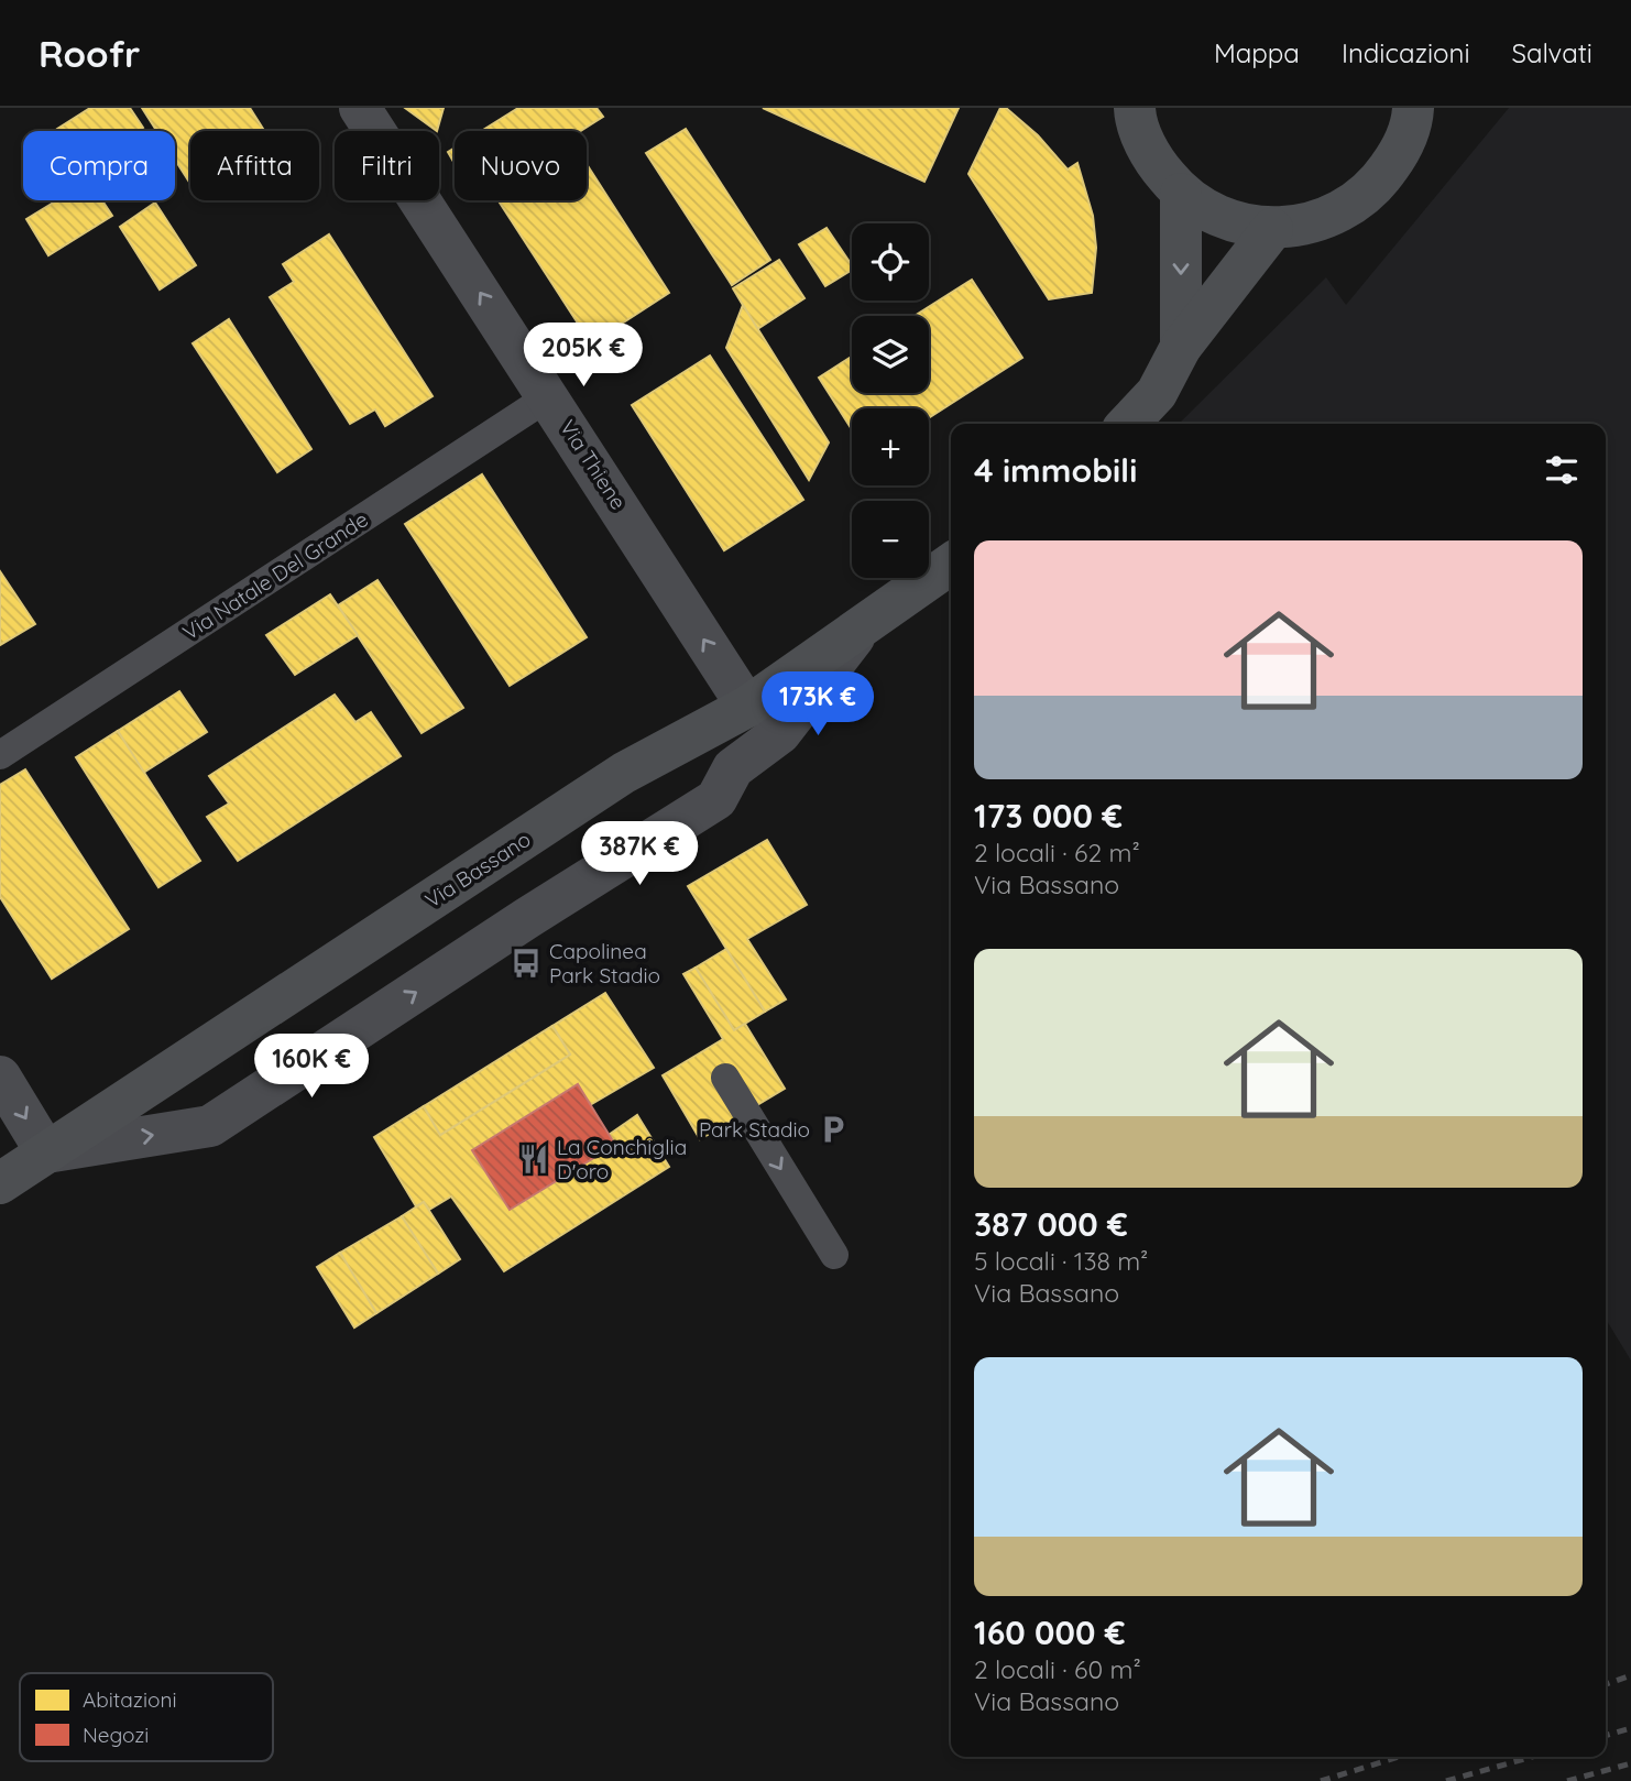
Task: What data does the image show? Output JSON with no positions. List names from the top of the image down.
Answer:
{
  "streets": {
    "main road": ["Via Bassano"],
    "street": ["Via Thiene"],
    "lane": ["Via Natale Del Grande"]
  },
  "crossings": [
    ["Via Thiene", "Via Natale Del Grande"],
    ["Via Thiene", "Via Bassano"]
  ],
  "one_way": ["Via Thiene"],
  "places": {
    "bus stop": ["Capolinea Park Stadio"],
    "parking": ["Park Stadio"],
    "restaurant": ["La Conchiglia D'oro"]
  },
  "legend": ["Abitazioni", "Negozi"],
  "page": {
    "header": "Roofr",
    "nav": ["Mappa", "Indicazioni", "Salvati"],
    "chip": [
      "Compra",
      "Affitta",
      "Filtri",
      "Nuovo"
    ],
    "map_buttons": ["+", "−"],
    "price": [
      "205K €",
      "173K €",
      "387K €",
      "160K €"
    ],
    "heading": "4 immobili",
    "list": [
      {
        "name": "173 000 €",
        "note": "2 locali · 62 m² · Via Bassano"
      },
      {
        "name": "387 000 €",
        "note": "5 locali · 138 m² · Via Bassano"
      },
      {
        "name": "160 000 €",
        "note": "2 locali · 60 m² · Via Bassano"
      }
    ]
  }
}
